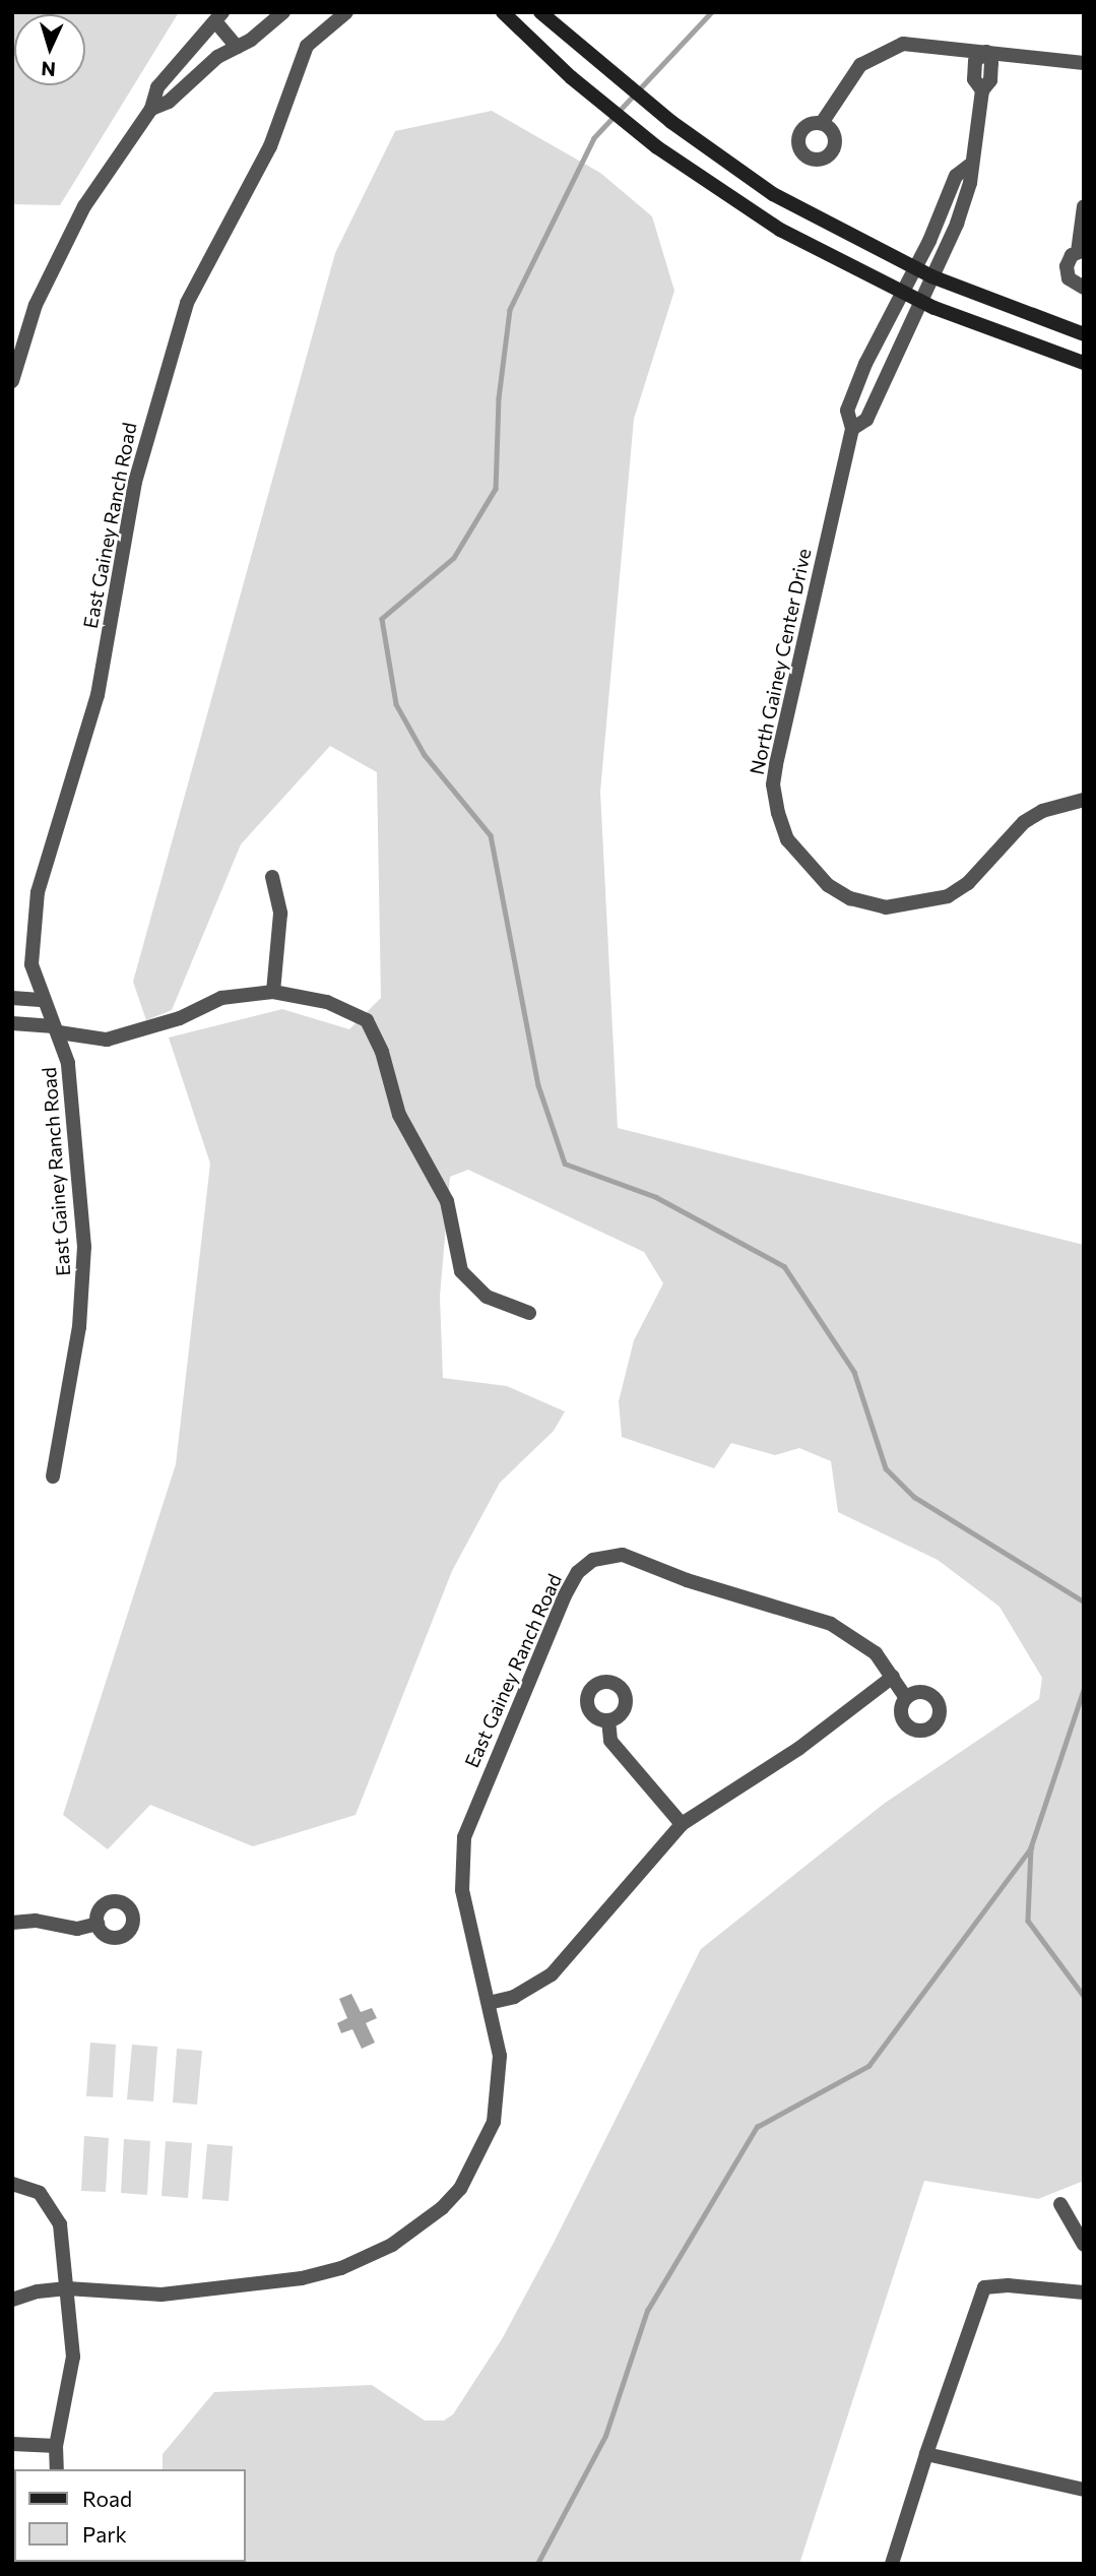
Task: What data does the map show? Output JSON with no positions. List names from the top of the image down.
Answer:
{
  "streets": {
    "street": ["East Gainey Ranch Road", "North Gainey Center Drive"]
  },
  "legend": ["Road", "Park"],
  "north": "bottom"
}
